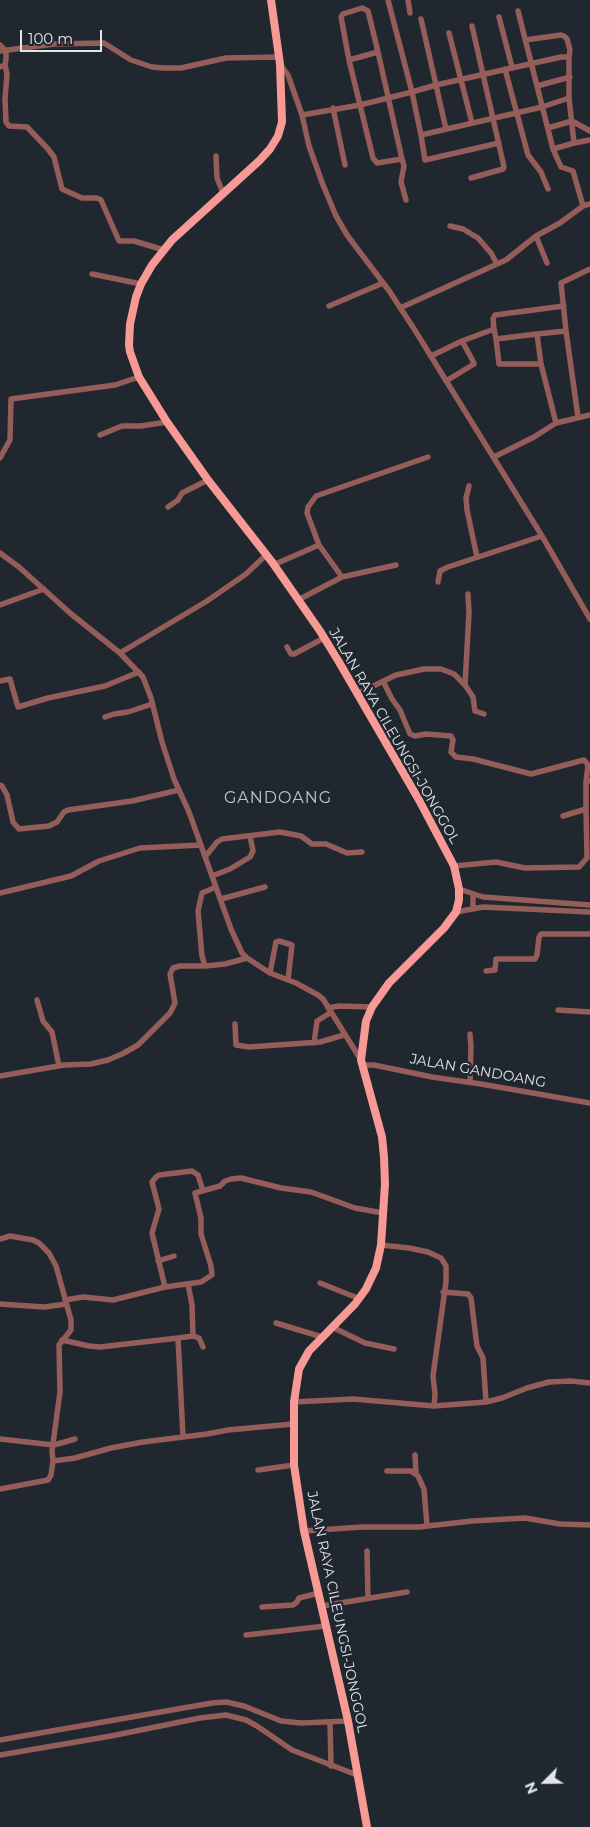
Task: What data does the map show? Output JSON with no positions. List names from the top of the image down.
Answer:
{
  "streets": {
    "main road": ["JALAN RAYA CILEUNGSI-JONGGOL"],
    "street": ["JALAN GANDOANG"]
  },
  "crossings": [
    ["JALAN RAYA CILEUNGSI-JONGGOL", "JALAN GANDOANG"]
  ],
  "districts": ["GANDOANG"],
  "scale_bar": "100 m",
  "north": "bottom left"
}
